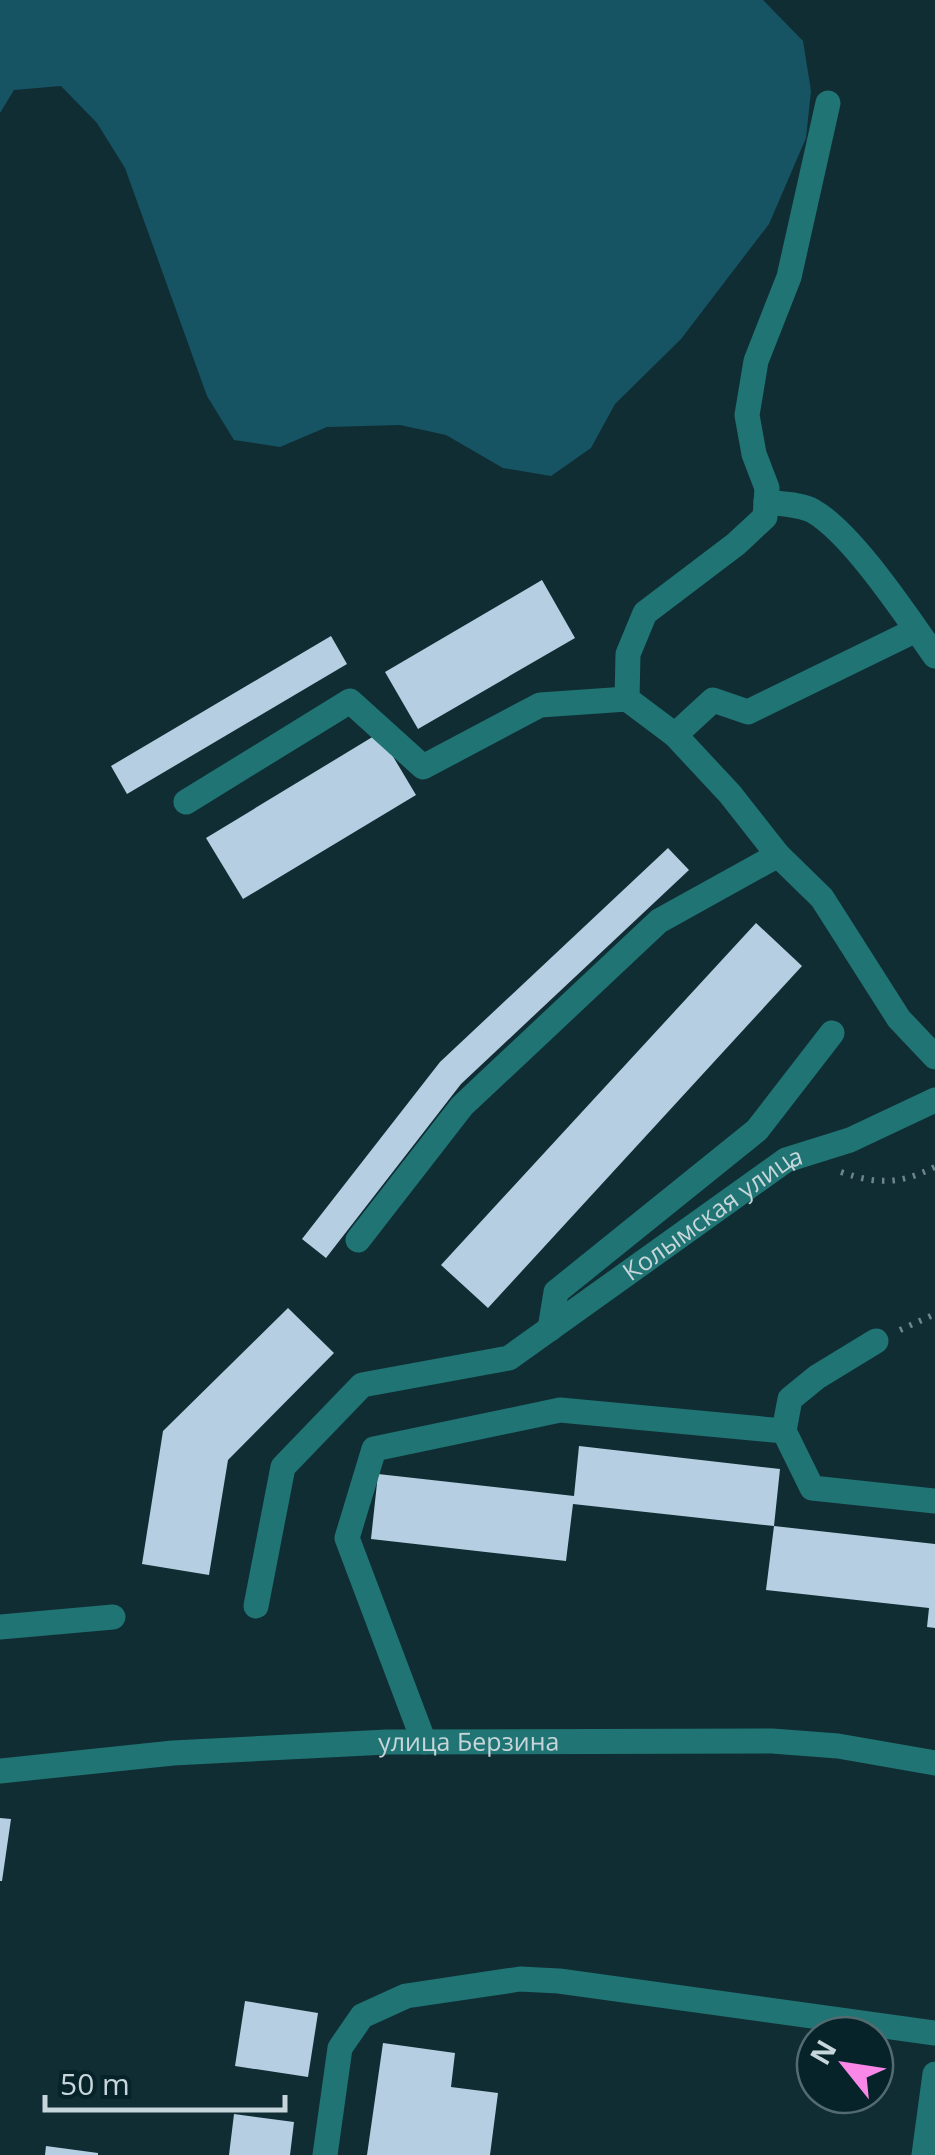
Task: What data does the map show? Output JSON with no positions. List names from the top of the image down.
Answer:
{
  "streets": {
    "street": ["Колымская улица", "улица Берзина"]
  },
  "scale_bar": "50 m",
  "north": "top left"
}
